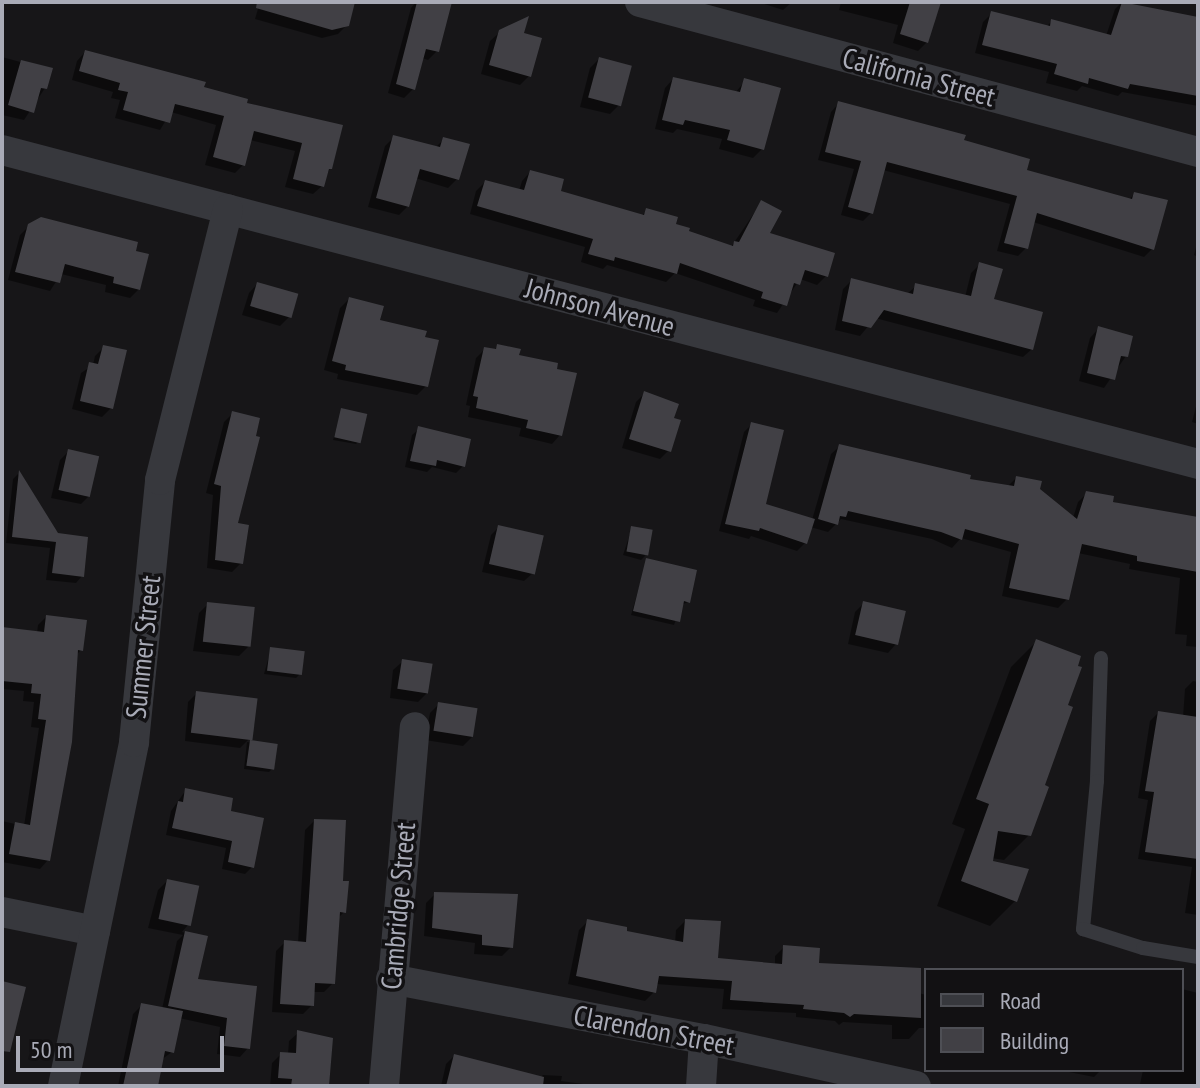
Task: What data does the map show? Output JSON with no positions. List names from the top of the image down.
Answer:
{
  "streets": {
    "street": [
      "California Street",
      "Johnson Avenue",
      "Summer Street",
      "Cambridge Street",
      "Clarendon Street"
    ]
  },
  "crossings": [
    ["Johnson Avenue", "Summer Street"],
    ["Cambridge Street", "Clarendon Street"]
  ],
  "legend": ["Road", "Building"],
  "scale_bar": "50 m"
}
